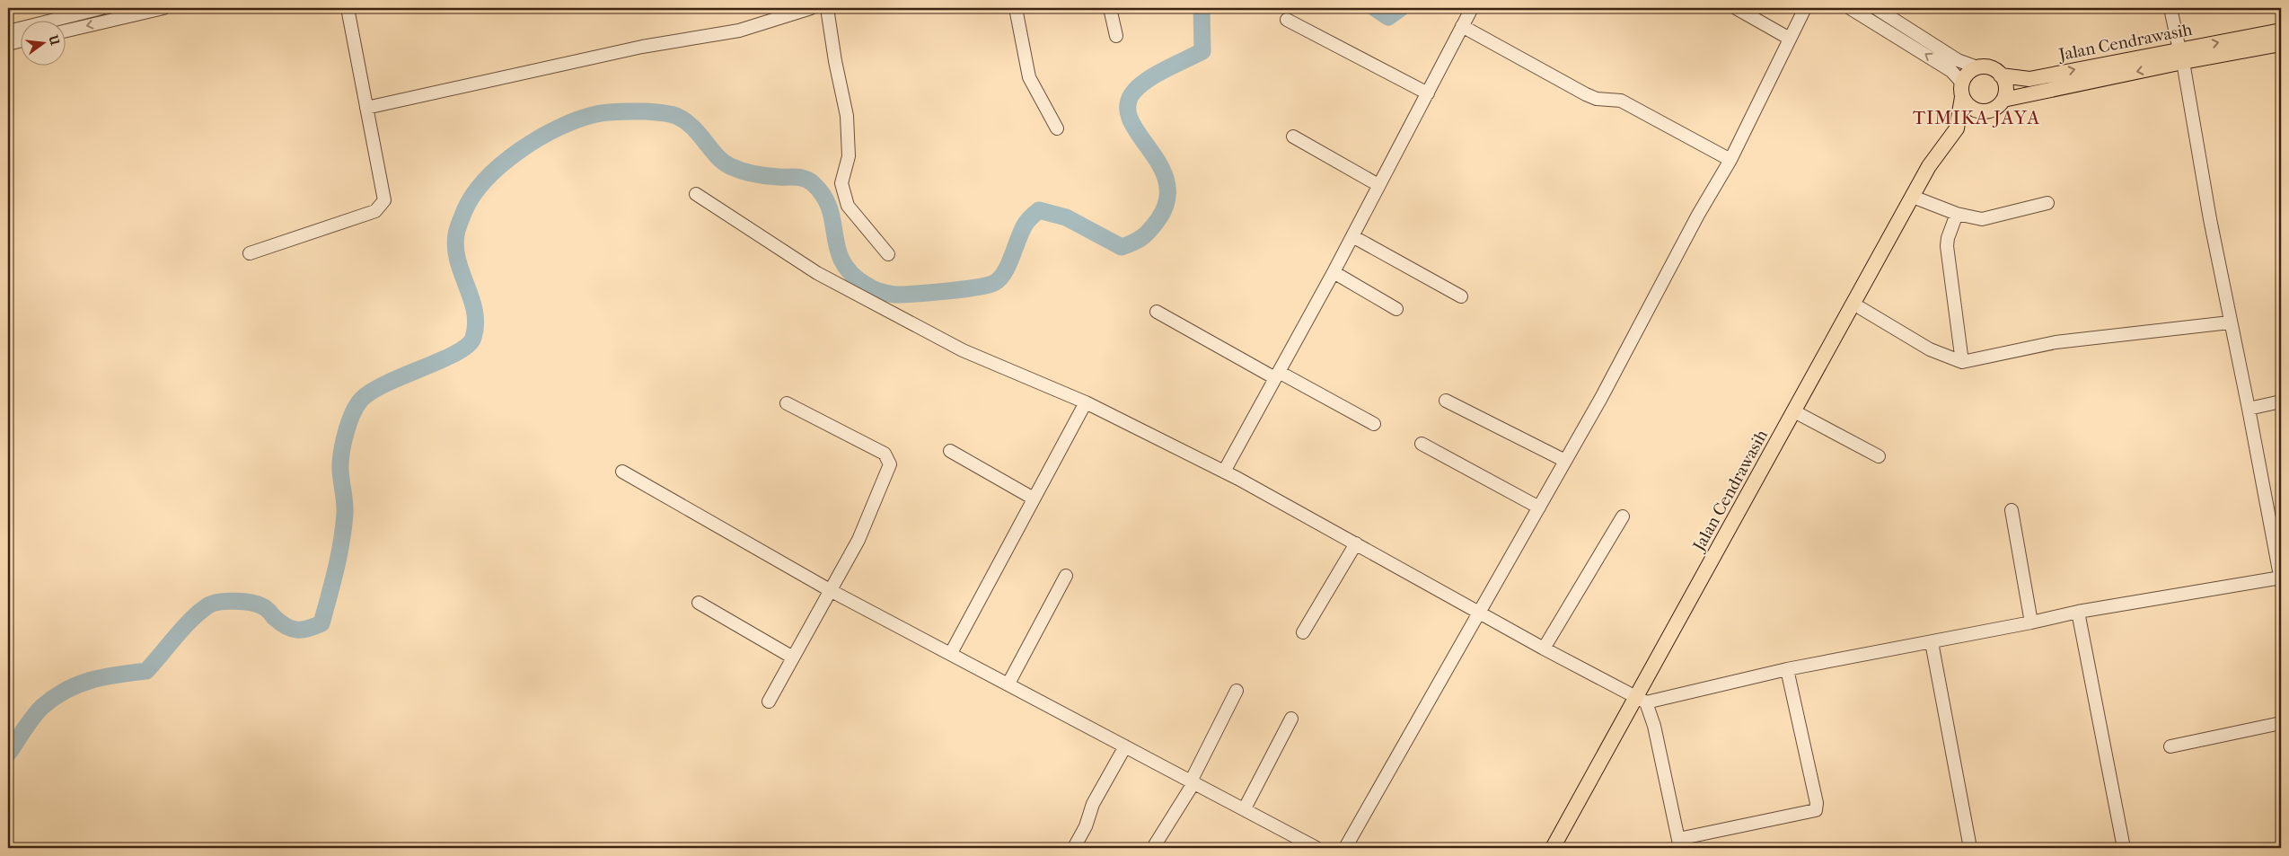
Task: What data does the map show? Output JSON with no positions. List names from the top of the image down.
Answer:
{
  "streets": {
    "main road": ["Jalan Cendrawasih"]
  },
  "districts": ["TIMIKA JAYA"],
  "north": "right"
}
